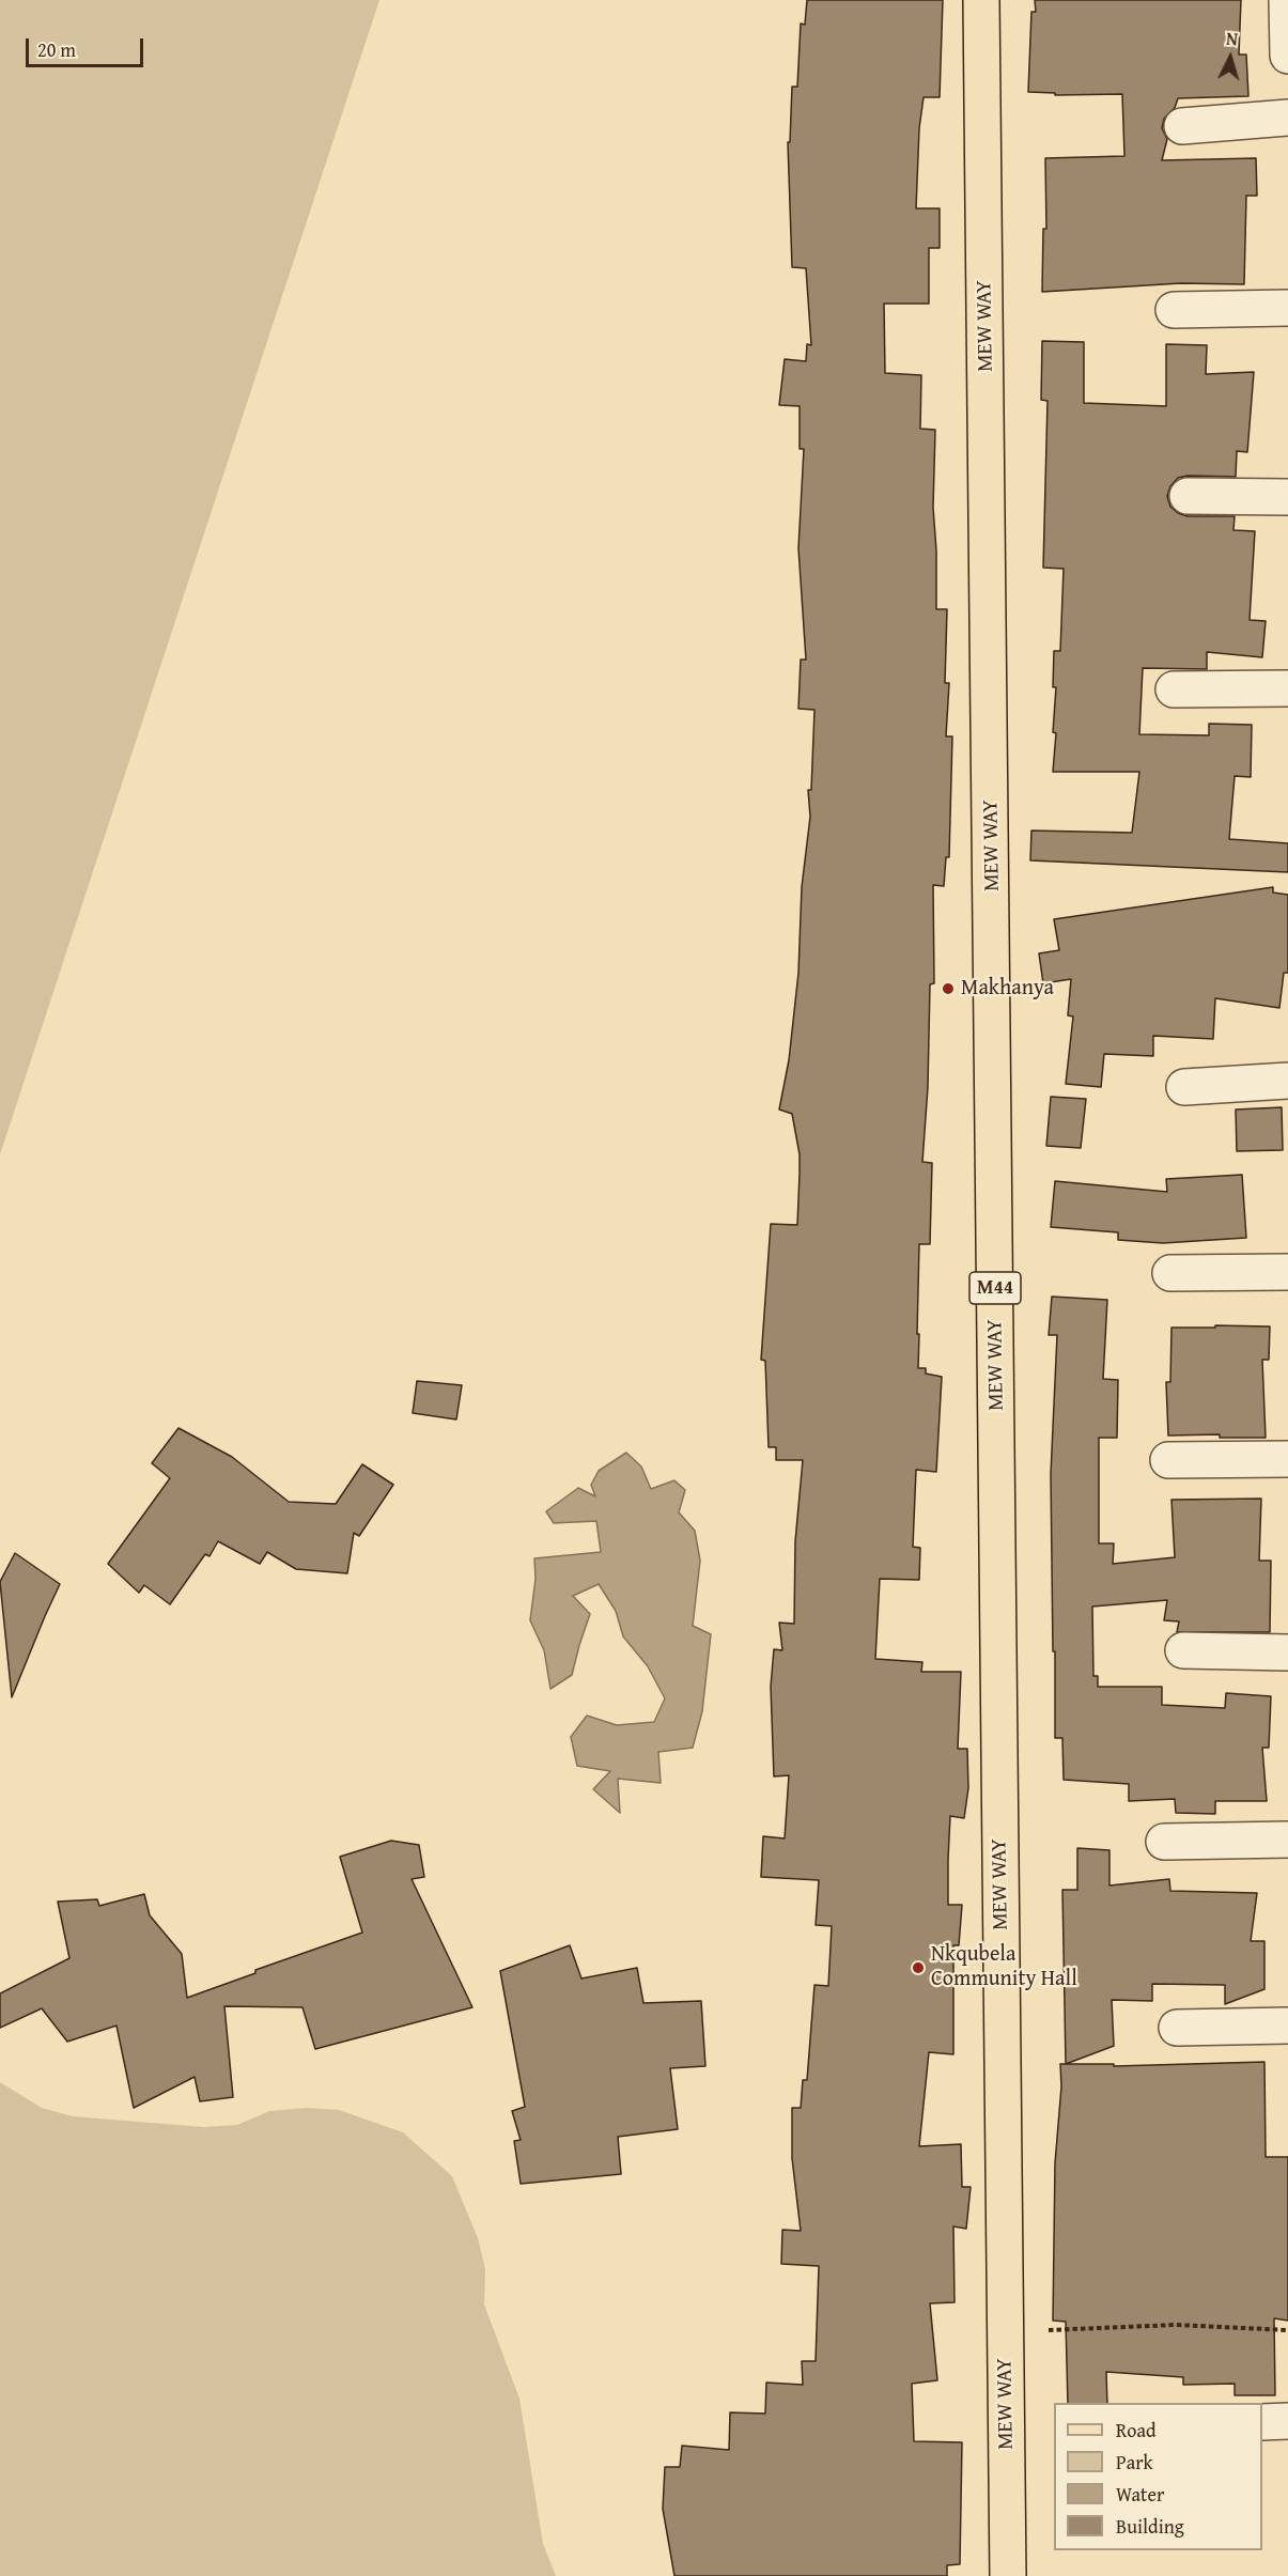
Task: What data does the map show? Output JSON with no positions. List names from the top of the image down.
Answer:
{
  "streets": {
    "main road": ["MEW WAY", "M44"]
  },
  "places": ["Makhanya", "Nkqubela Community Hall"],
  "legend": [
    "Road",
    "Park",
    "Water",
    "Building"
  ],
  "scale_bar": "20 m",
  "north": "top"
}
